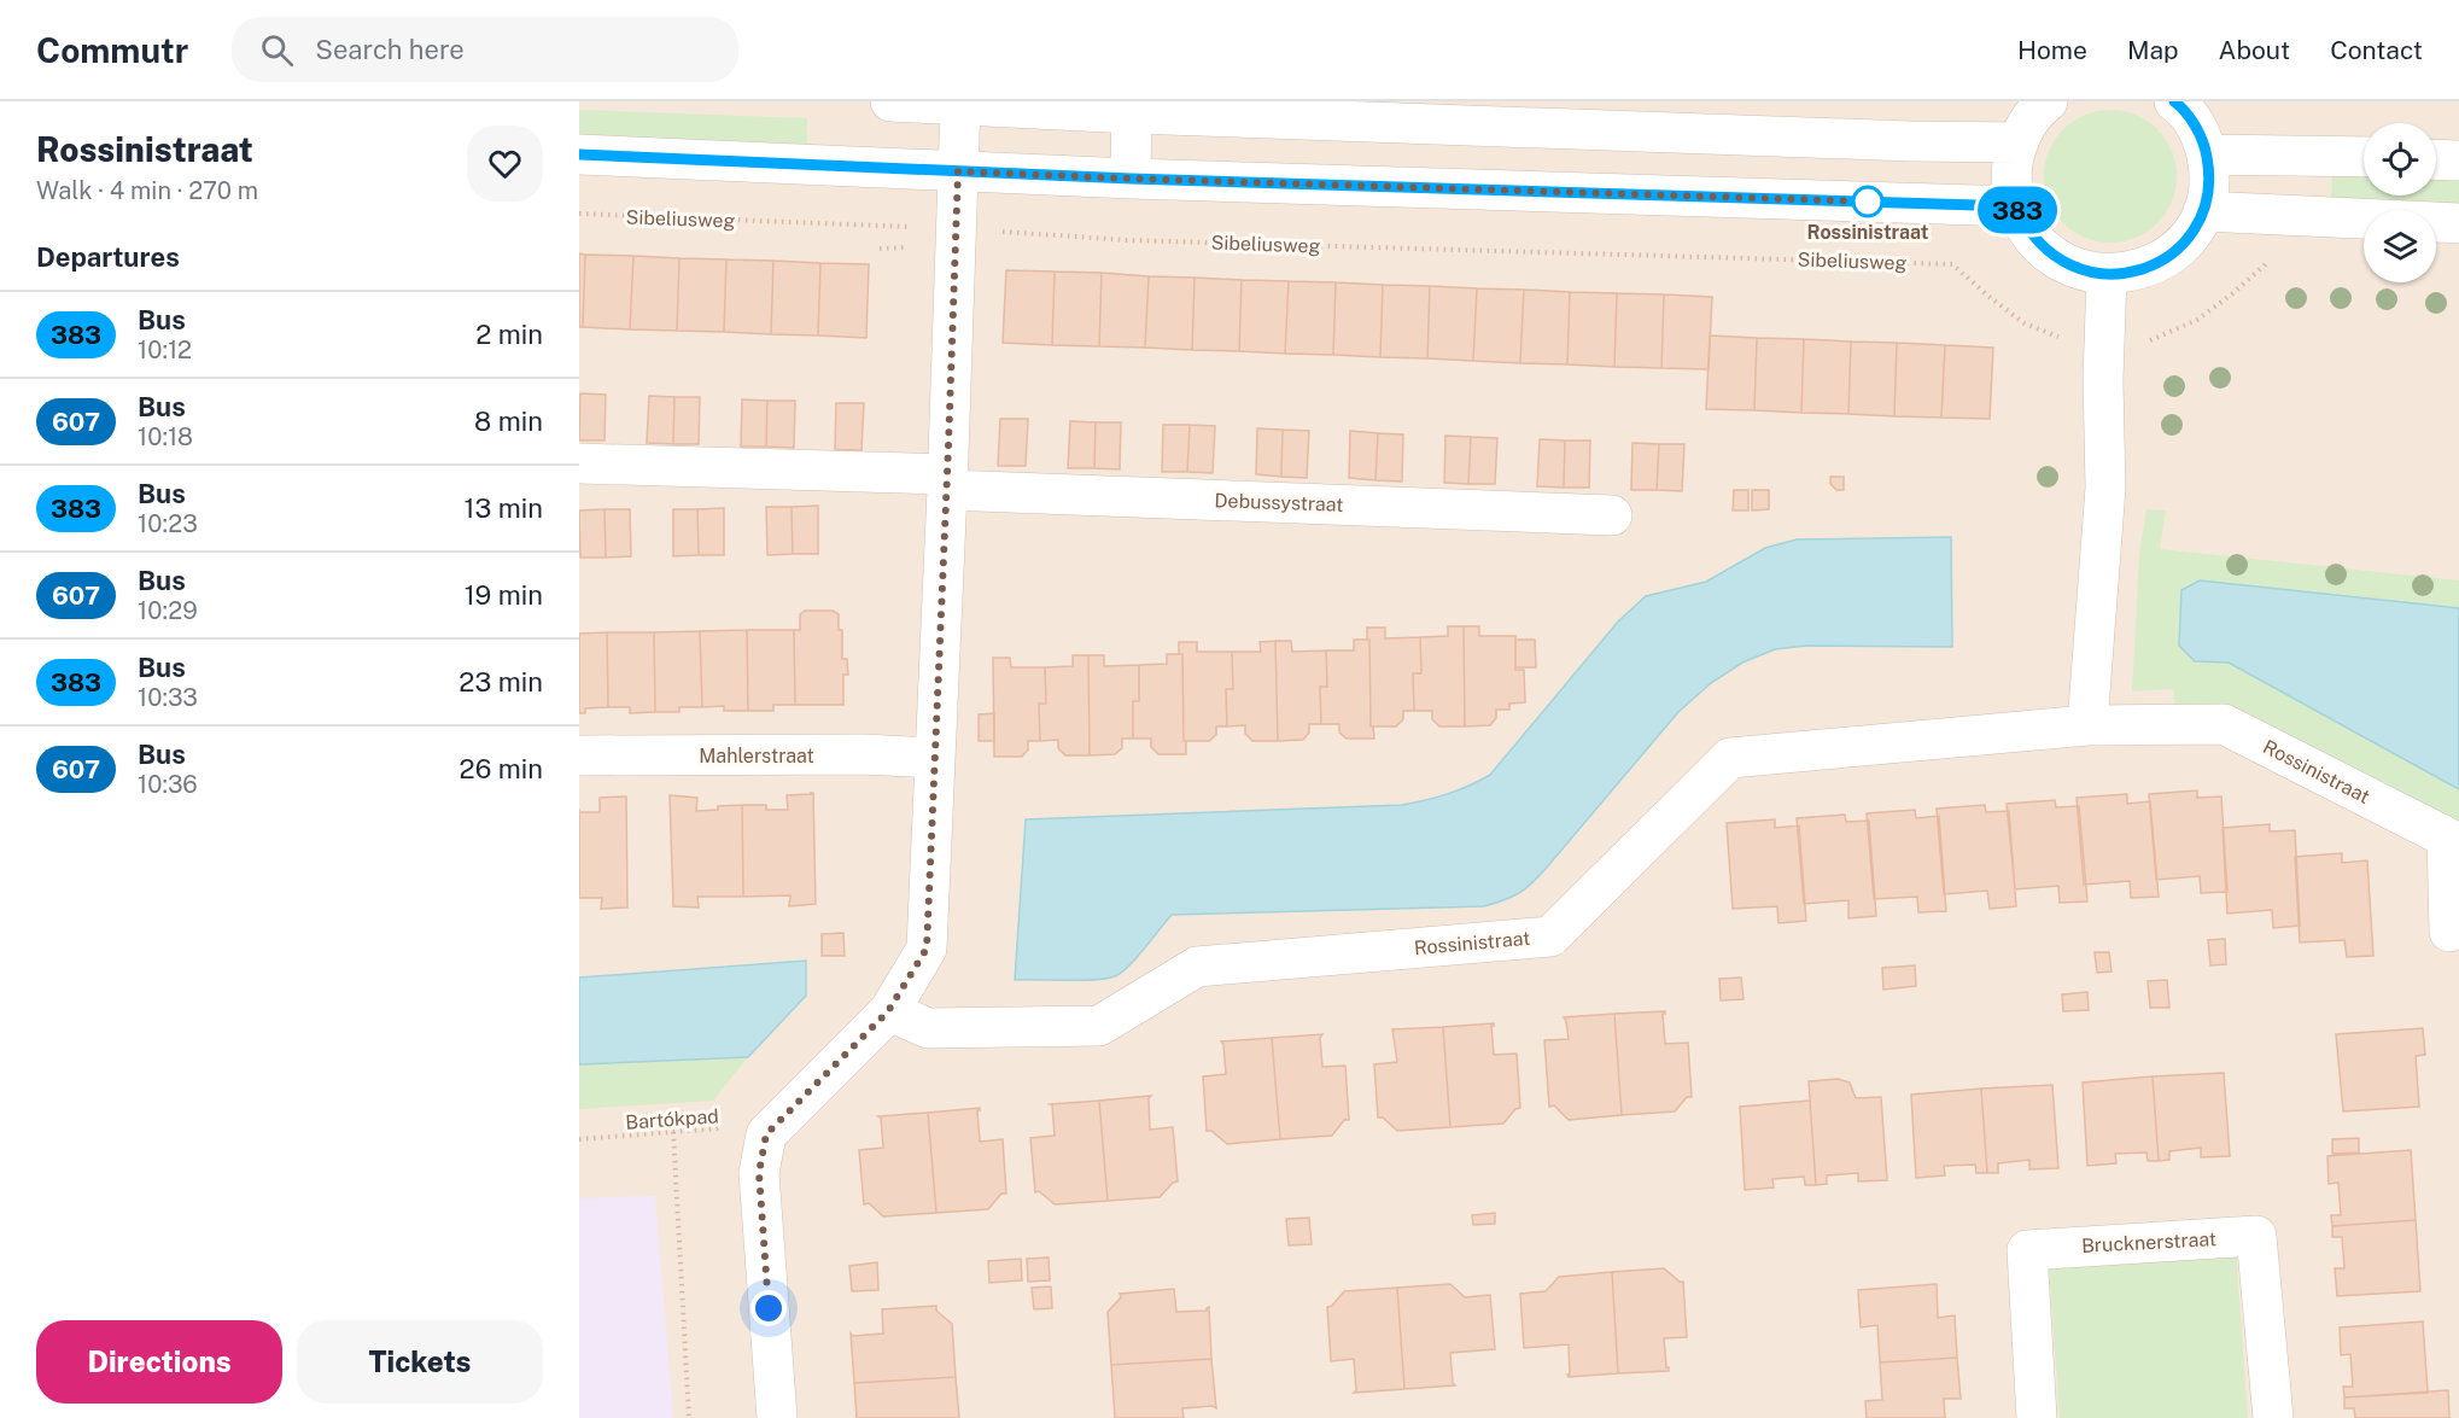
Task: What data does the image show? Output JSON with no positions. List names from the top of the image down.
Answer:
{
  "streets": {
    "street": [
      "Debussystraat",
      "Mahlerstraat",
      "Rossinistraat",
      "Brucknerstraat"
    ],
    "path": ["Sibeliusweg", "Bartókpad"]
  },
  "places": ["Rossinistraat"],
  "lines": ["bus line 383"],
  "page": {
    "header": "Commutr",
    "search": "Search here",
    "nav": [
      "Home",
      "Map",
      "About",
      "Contact"
    ],
    "heading": [
      ["Rossinistraat", "Walk · 4 min · 270 m"],
      "Departures"
    ],
    "on_map": "383",
    "list": [
      {
        "mark": "383",
        "name": "Bus",
        "note": "10:12",
        "value": "2 min"
      },
      {
        "mark": "607",
        "name": "Bus",
        "note": "10:18",
        "value": "8 min"
      },
      {
        "mark": "383",
        "name": "Bus",
        "note": "10:23",
        "value": "13 min"
      },
      {
        "mark": "607",
        "name": "Bus",
        "note": "10:29",
        "value": "19 min"
      },
      {
        "mark": "383",
        "name": "Bus",
        "note": "10:33",
        "value": "23 min"
      },
      {
        "mark": "607",
        "name": "Bus",
        "note": "10:36",
        "value": "26 min"
      }
    ],
    "buttons": ["Directions", "Tickets"]
  }
}
